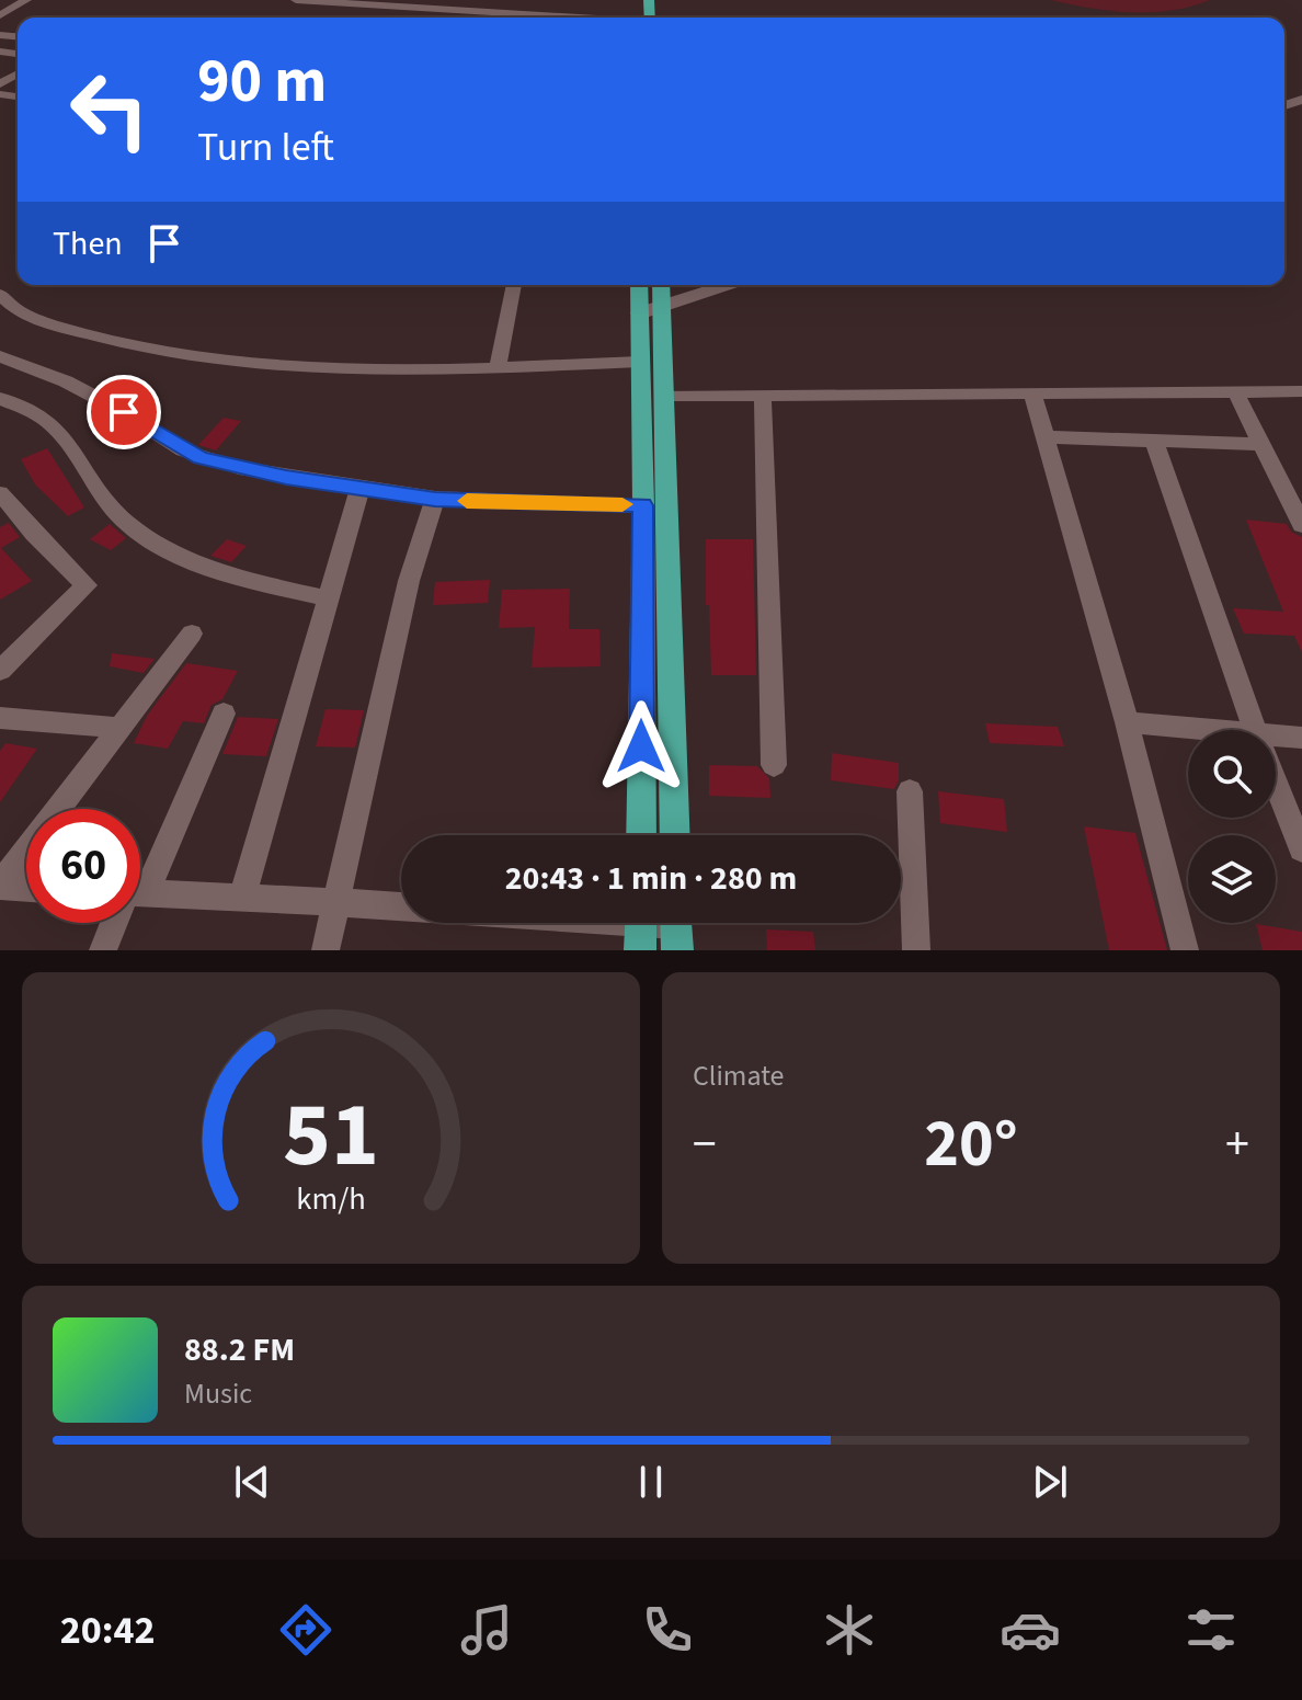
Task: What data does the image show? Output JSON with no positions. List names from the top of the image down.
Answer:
{
  "page": {
    "turn": ["90 m", "Turn left"],
    "then": "Then",
    "limit": "60",
    "trip": "20:43 · 1 min · 280 m",
    "tile": "Climate",
    "heat": ["−", "20°", "+"],
    "song": ["88.2 FM", "Music"],
    "tabs": "20:42",
    "gauge": ["51", "km/h"]
  }
}
